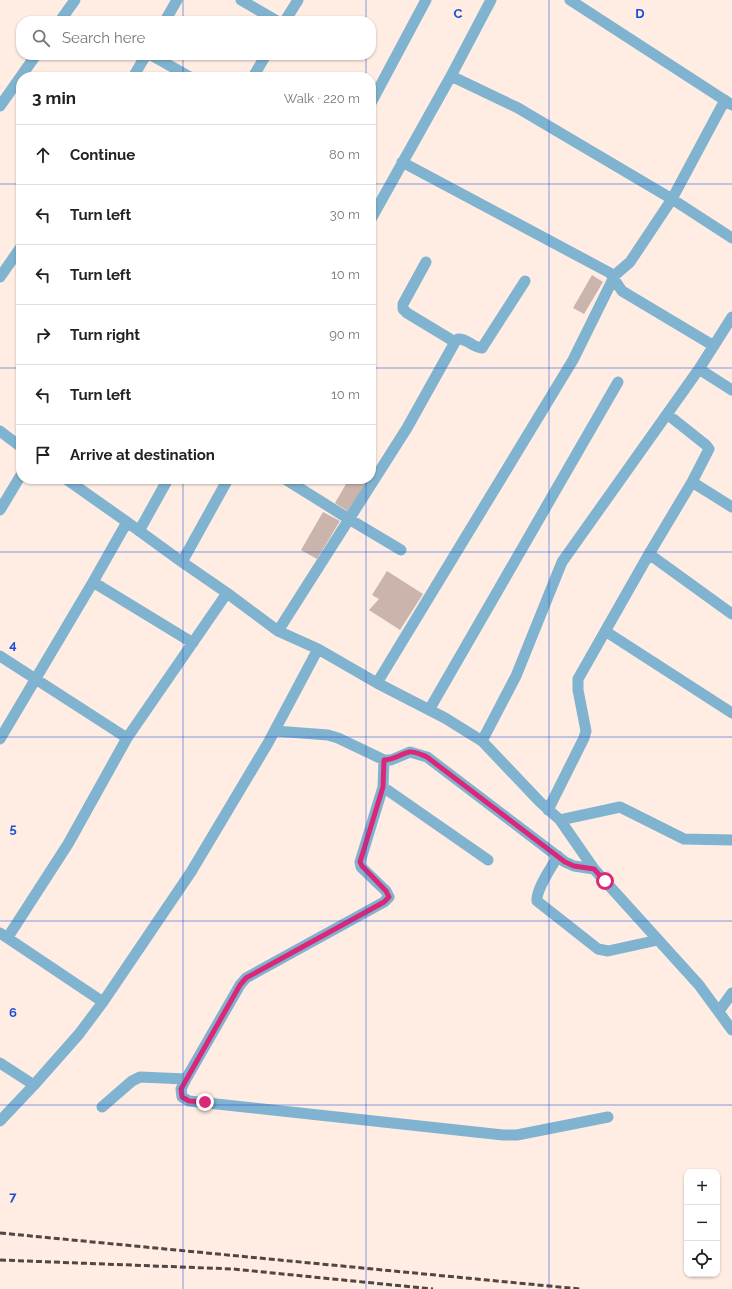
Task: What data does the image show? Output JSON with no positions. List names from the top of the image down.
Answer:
{
  "page": {
    "search": "Search here",
    "heading": ["3 min", "Walk · 220 m"],
    "list": [
      ["Continue", "80 m"],
      ["Turn left", "30 m"],
      ["Turn left", "10 m"],
      ["Turn right", "90 m"],
      ["Turn left", "10 m"],
      "Arrive at destination"
    ],
    "map_buttons": ["+", "−"]
  },
  "grid": {
    "columns": ["C", "D"],
    "rows": [
      "4",
      "5",
      "6",
      "7"
    ]
  }
}
